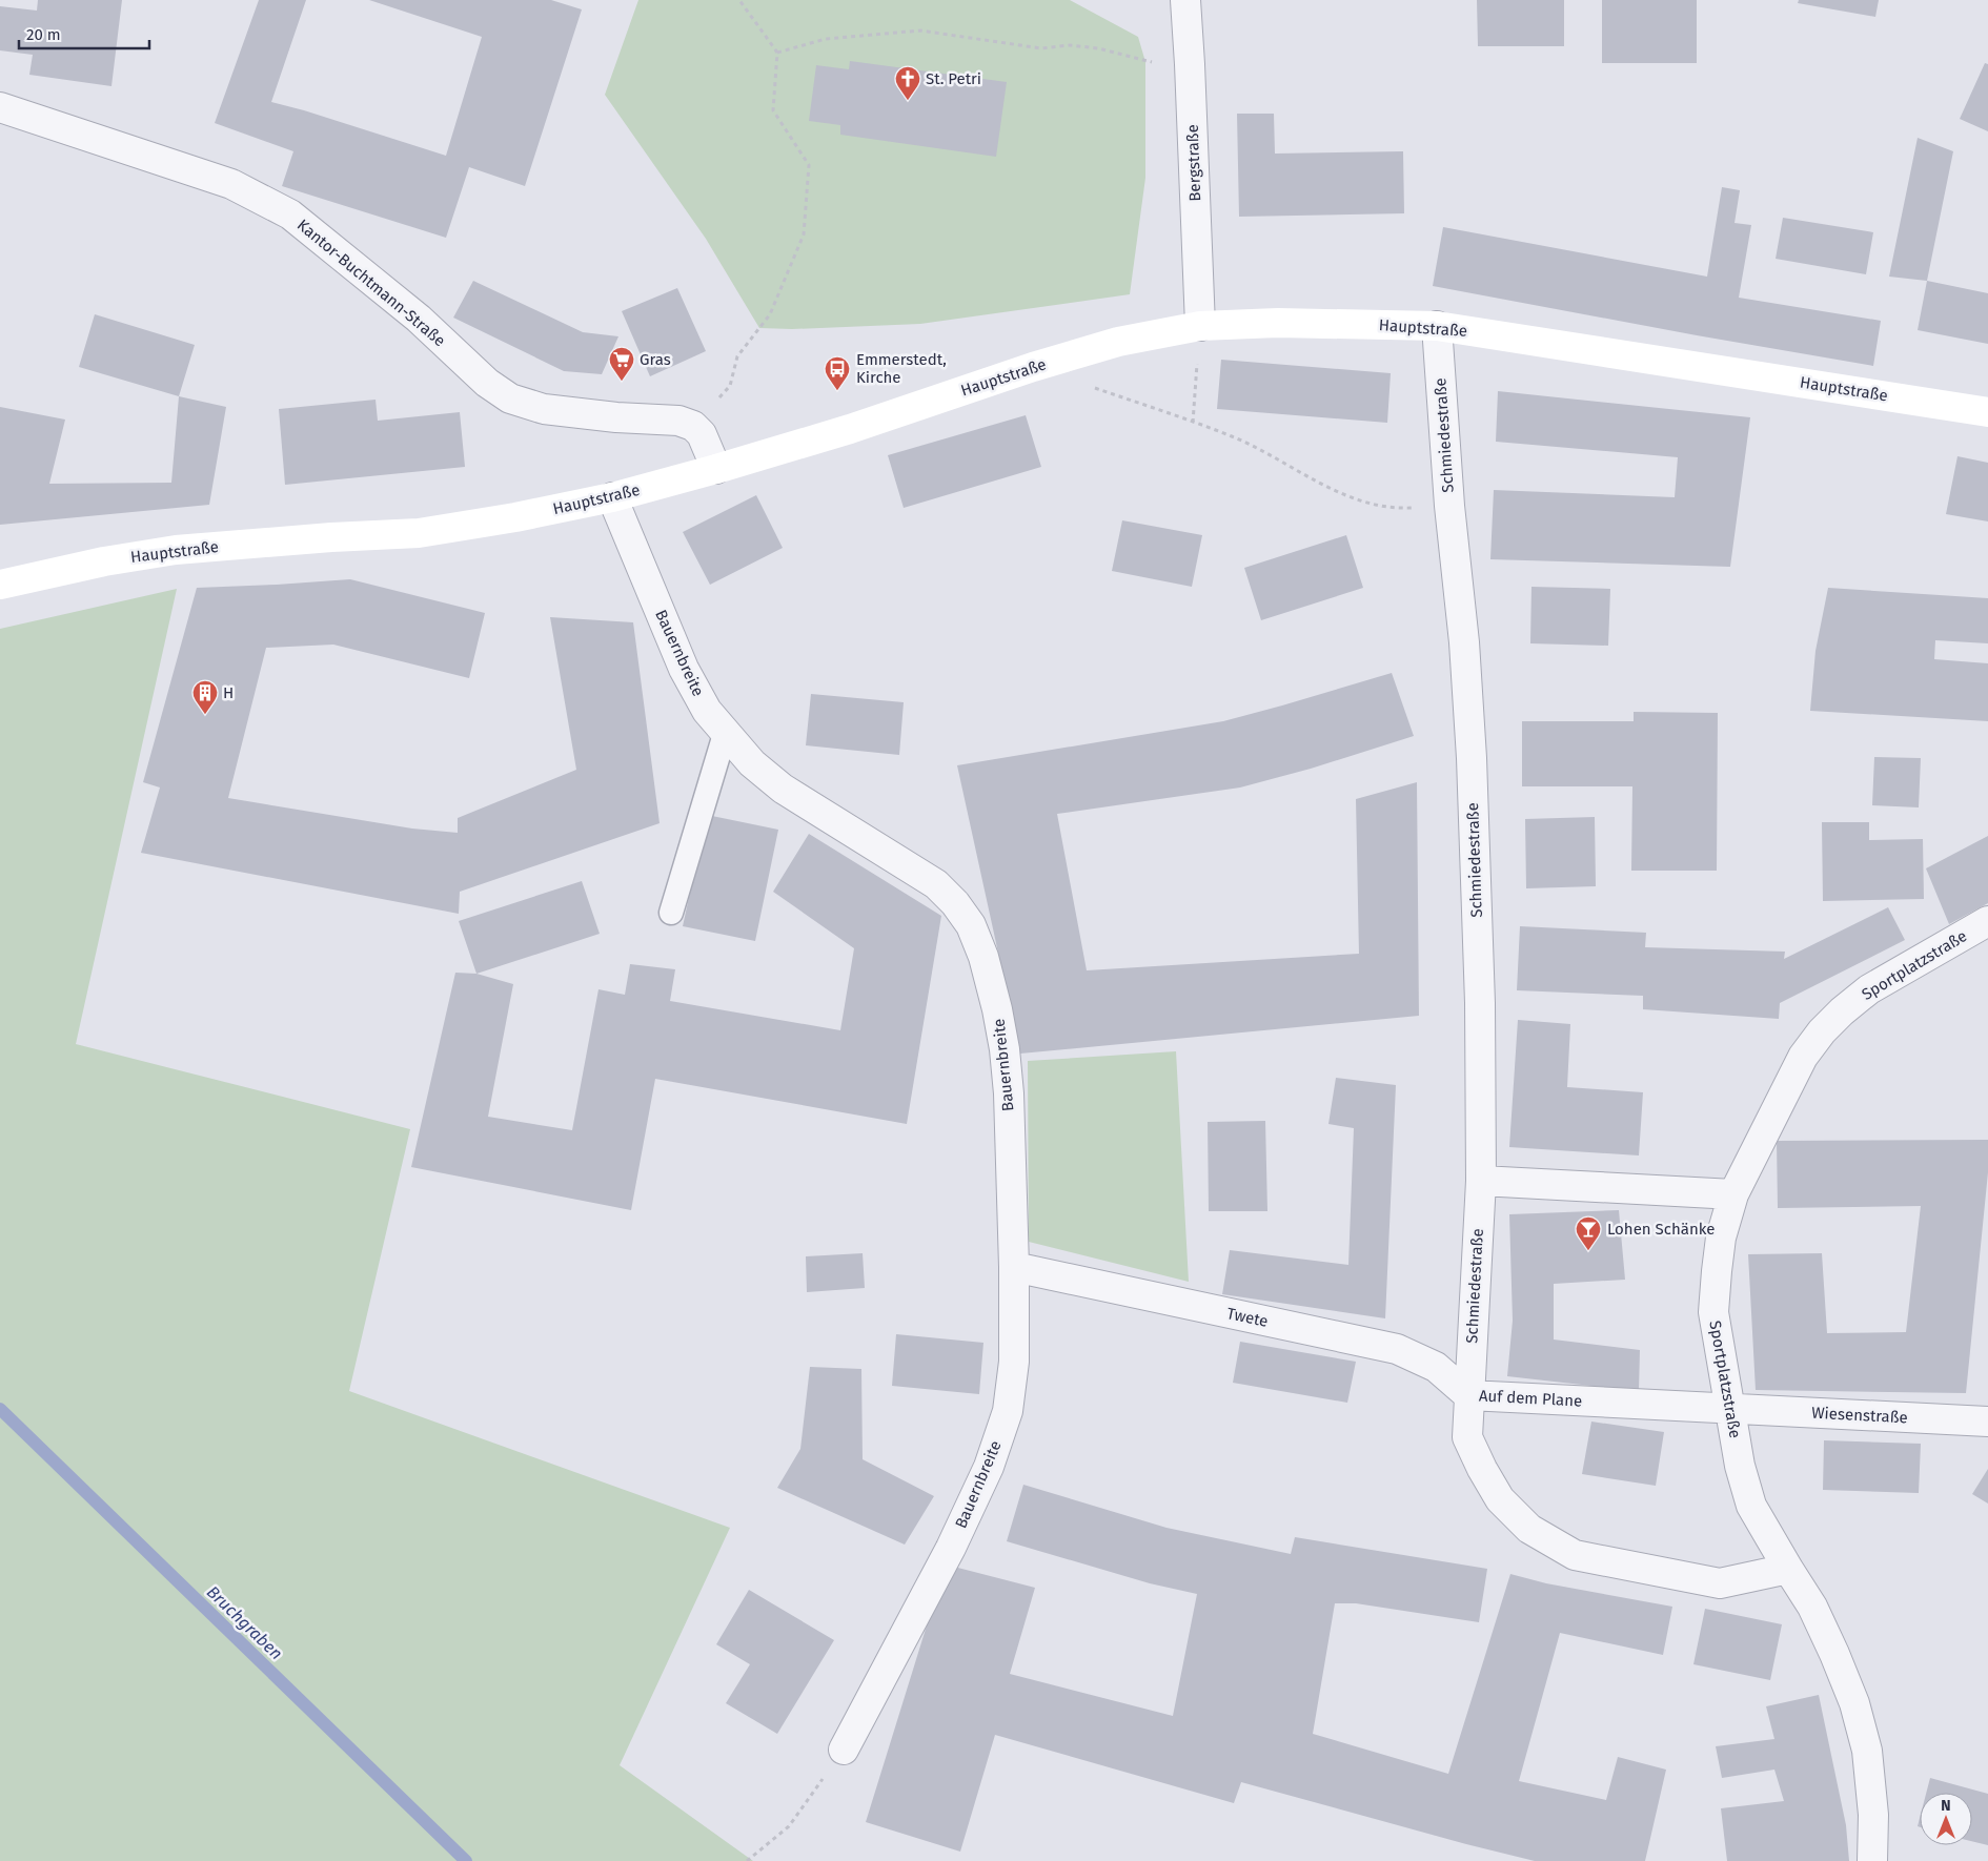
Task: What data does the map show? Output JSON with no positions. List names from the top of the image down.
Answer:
{
  "streets": {
    "main road": ["Hauptstraße"],
    "street": [
      "Bergstraße",
      "Kantor-Buchtmann-Straße",
      "Schmiedestraße",
      "Bauernbreite",
      "Sportplatzstraße",
      "Twete",
      "Auf dem Plane",
      "Wiesenstraße"
    ]
  },
  "crossings": [
    ["Bergstraße", "Hauptstraße"],
    ["Hauptstraße", "Schmiedestraße"],
    ["Hauptstraße", "Bauernbreite"],
    ["Schmiedestraße", "Twete"],
    ["Schmiedestraße", "Auf dem Plane"],
    ["Bauernbreite", "Twete"],
    ["Sportplatzstraße", "Auf dem Plane"],
    ["Sportplatzstraße", "Wiesenstraße"],
    ["Twete", "Auf dem Plane"],
    ["Auf dem Plane", "Wiesenstraße"]
  ],
  "water": ["Bruchgraben"],
  "places": {
    "church": ["St. Petri"],
    "supermarket": ["Gras"],
    "bus stop": ["Emmerstedt, Kirche"],
    "building": ["H"],
    "bar": ["Lohen Schänke"]
  },
  "scale_bar": "20 m",
  "north": "top"
}
